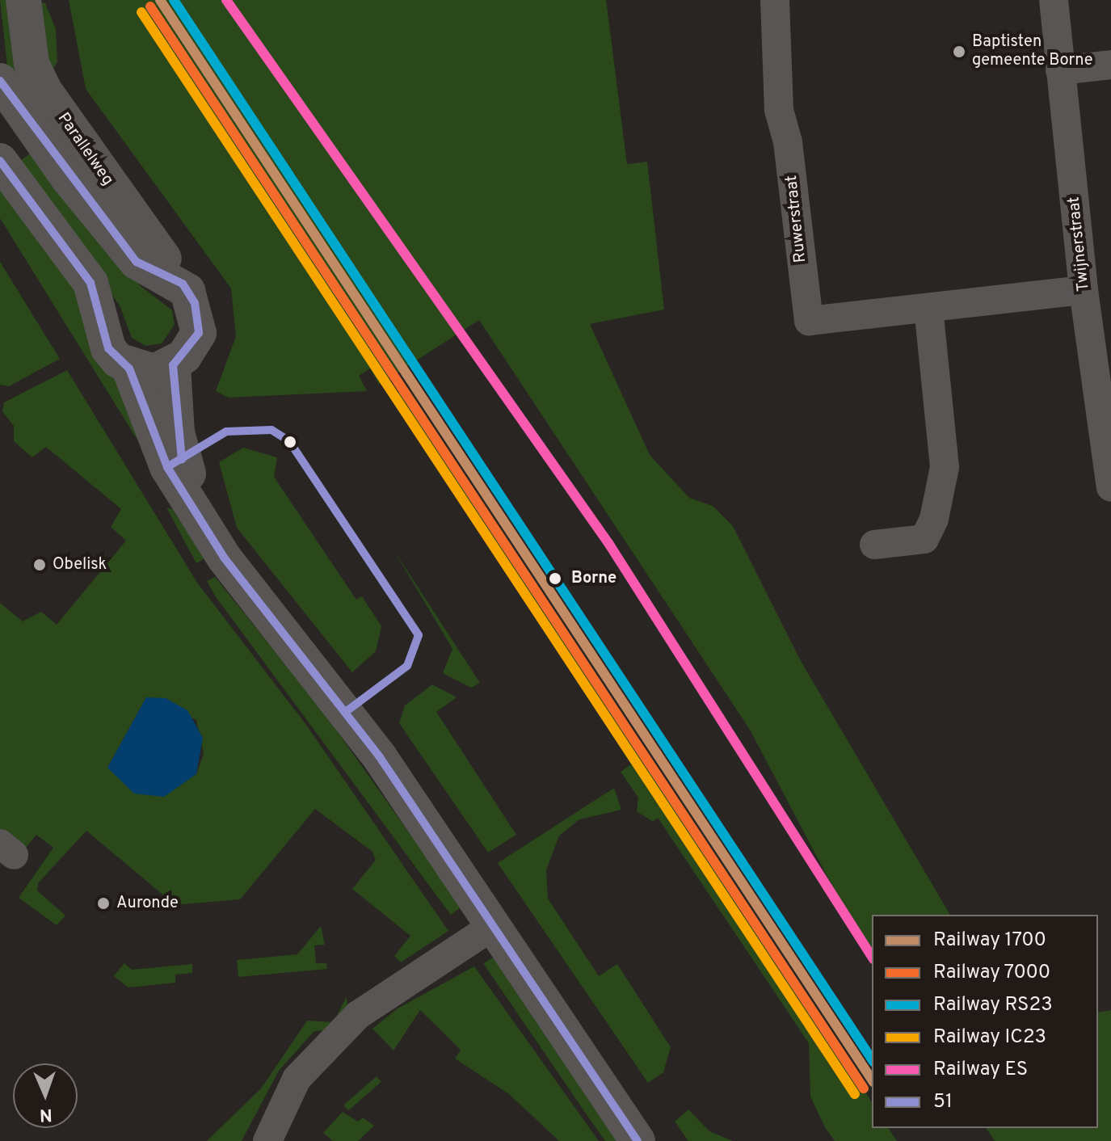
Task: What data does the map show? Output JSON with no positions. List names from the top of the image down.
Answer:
{
  "streets": {
    "street": ["Parallelweg", "Ruwerstraat", "Twijnerstraat"]
  },
  "crossings": [
    ["Ruwerstraat", "Twijnerstraat"]
  ],
  "places": [
    "Baptisten gemeente Borne",
    "Obelisk",
    "Borne",
    "Auronde"
  ],
  "lines": [
    "rail line 1700",
    "rail line RS23",
    "rail line ES",
    "rail line 7000",
    "rail line IC23",
    "transit line 51"
  ],
  "legend": [
    "Railway 1700",
    "Railway 7000",
    "Railway RS23",
    "Railway IC23",
    "Railway ES",
    "51"
  ],
  "north": "bottom"
}
